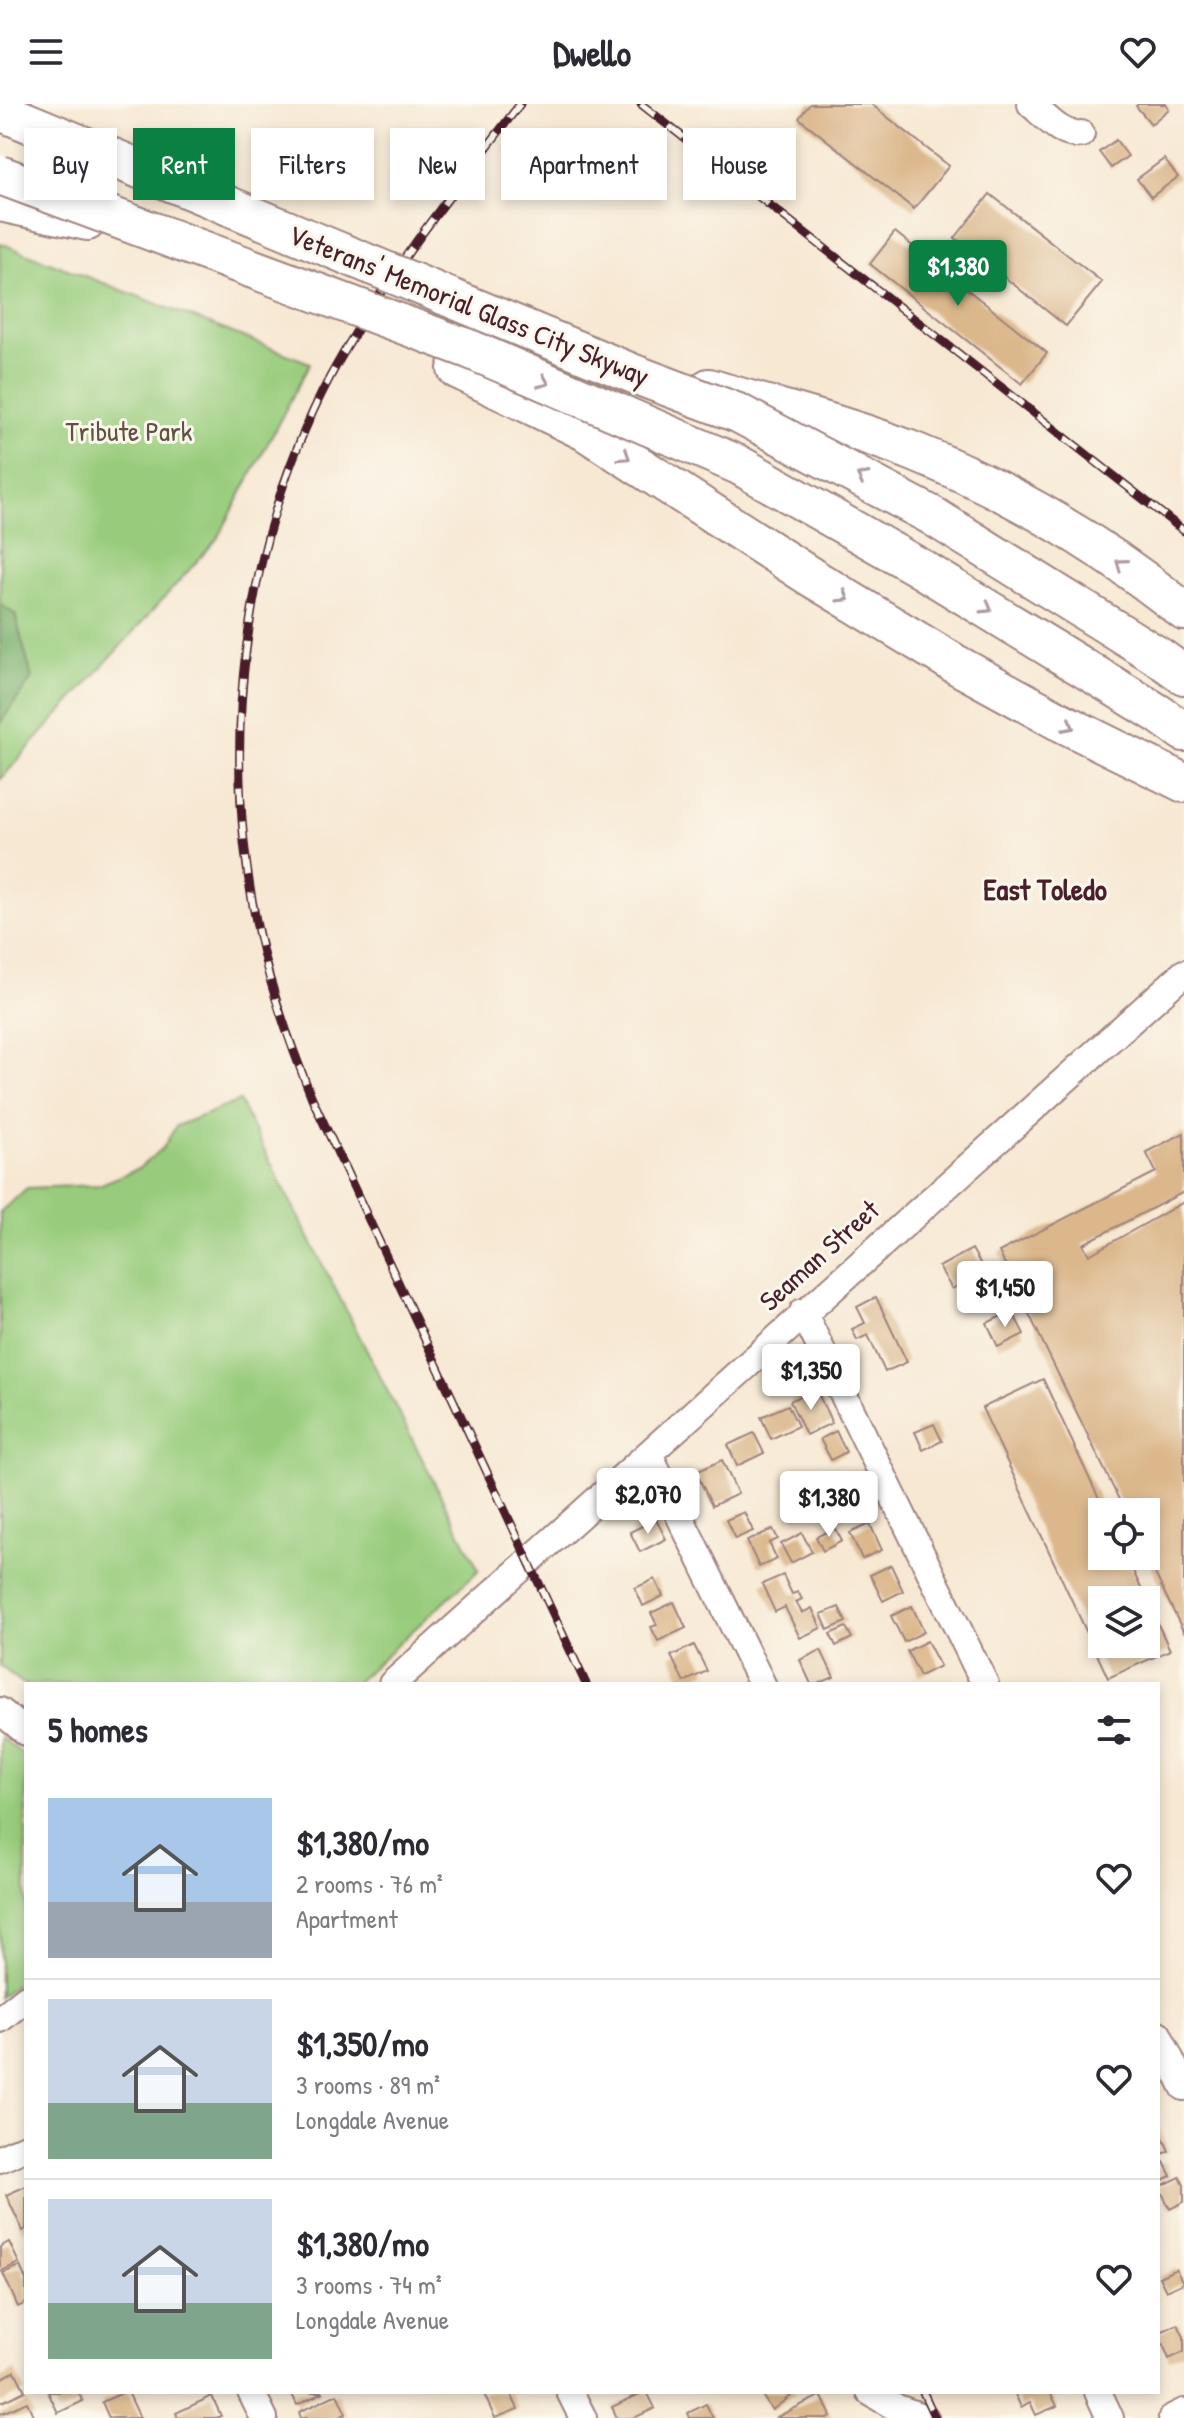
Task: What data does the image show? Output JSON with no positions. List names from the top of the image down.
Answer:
{
  "streets": {
    "highway": ["Veterans' Memorial Glass City Skyway"],
    "street": ["Seaman Street"]
  },
  "districts": ["East Toledo"],
  "parks": ["Tribute Park"],
  "page": {
    "header": "Dwello",
    "chip": [
      "Buy",
      "Rent",
      "Filters",
      "New",
      "Apartment",
      "House"
    ],
    "price": [
      "$1,380",
      "$1,450",
      "$1,350",
      "$2,070",
      "$1,380"
    ],
    "heading": "5 homes",
    "list": [
      {
        "name": "$1,380/mo",
        "note": "2 rooms · 76 m² · Apartment"
      },
      {
        "name": "$1,350/mo",
        "note": "3 rooms · 89 m² · Longdale Avenue"
      },
      {
        "name": "$1,380/mo",
        "note": "3 rooms · 74 m² · Longdale Avenue"
      }
    ]
  }
}
